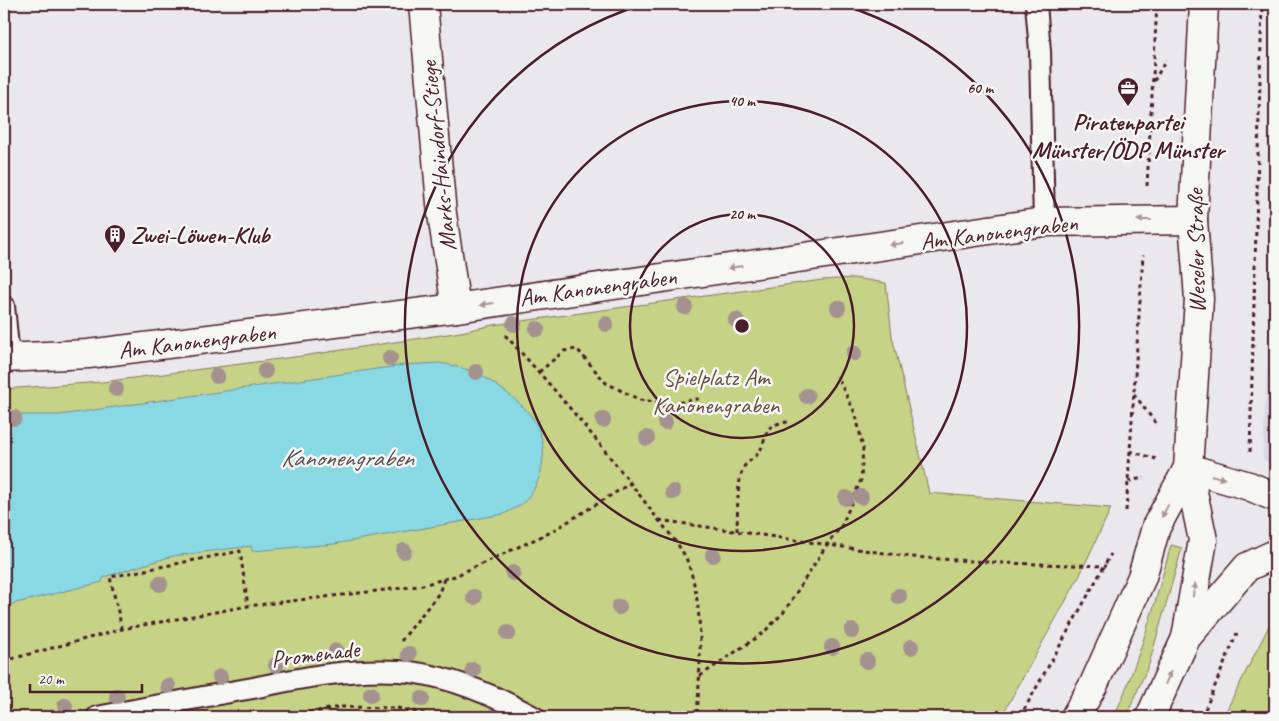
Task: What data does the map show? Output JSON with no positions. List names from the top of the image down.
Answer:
{
  "streets": {
    "street": ["Marks-Haindorf-Stiege", "Am Kanonengraben", "Weseler Straße"],
    "lane": ["Promenade"]
  },
  "crossings": [
    ["Marks-Haindorf-Stiege", "Am Kanonengraben"],
    ["Am Kanonengraben", "Weseler Straße"]
  ],
  "one_way": ["Am Kanonengraben"],
  "water": ["Kanonengraben"],
  "parks": ["Spielplatz Am Kanonengraben"],
  "places": {
    "office": ["Piratenpartei Münster/ÖDP Münster"],
    "building": ["Zwei-Löwen-Klub"]
  },
  "scale_bar": "20 m",
  "rings": ["60 m", "40 m", "20 m"]
}
